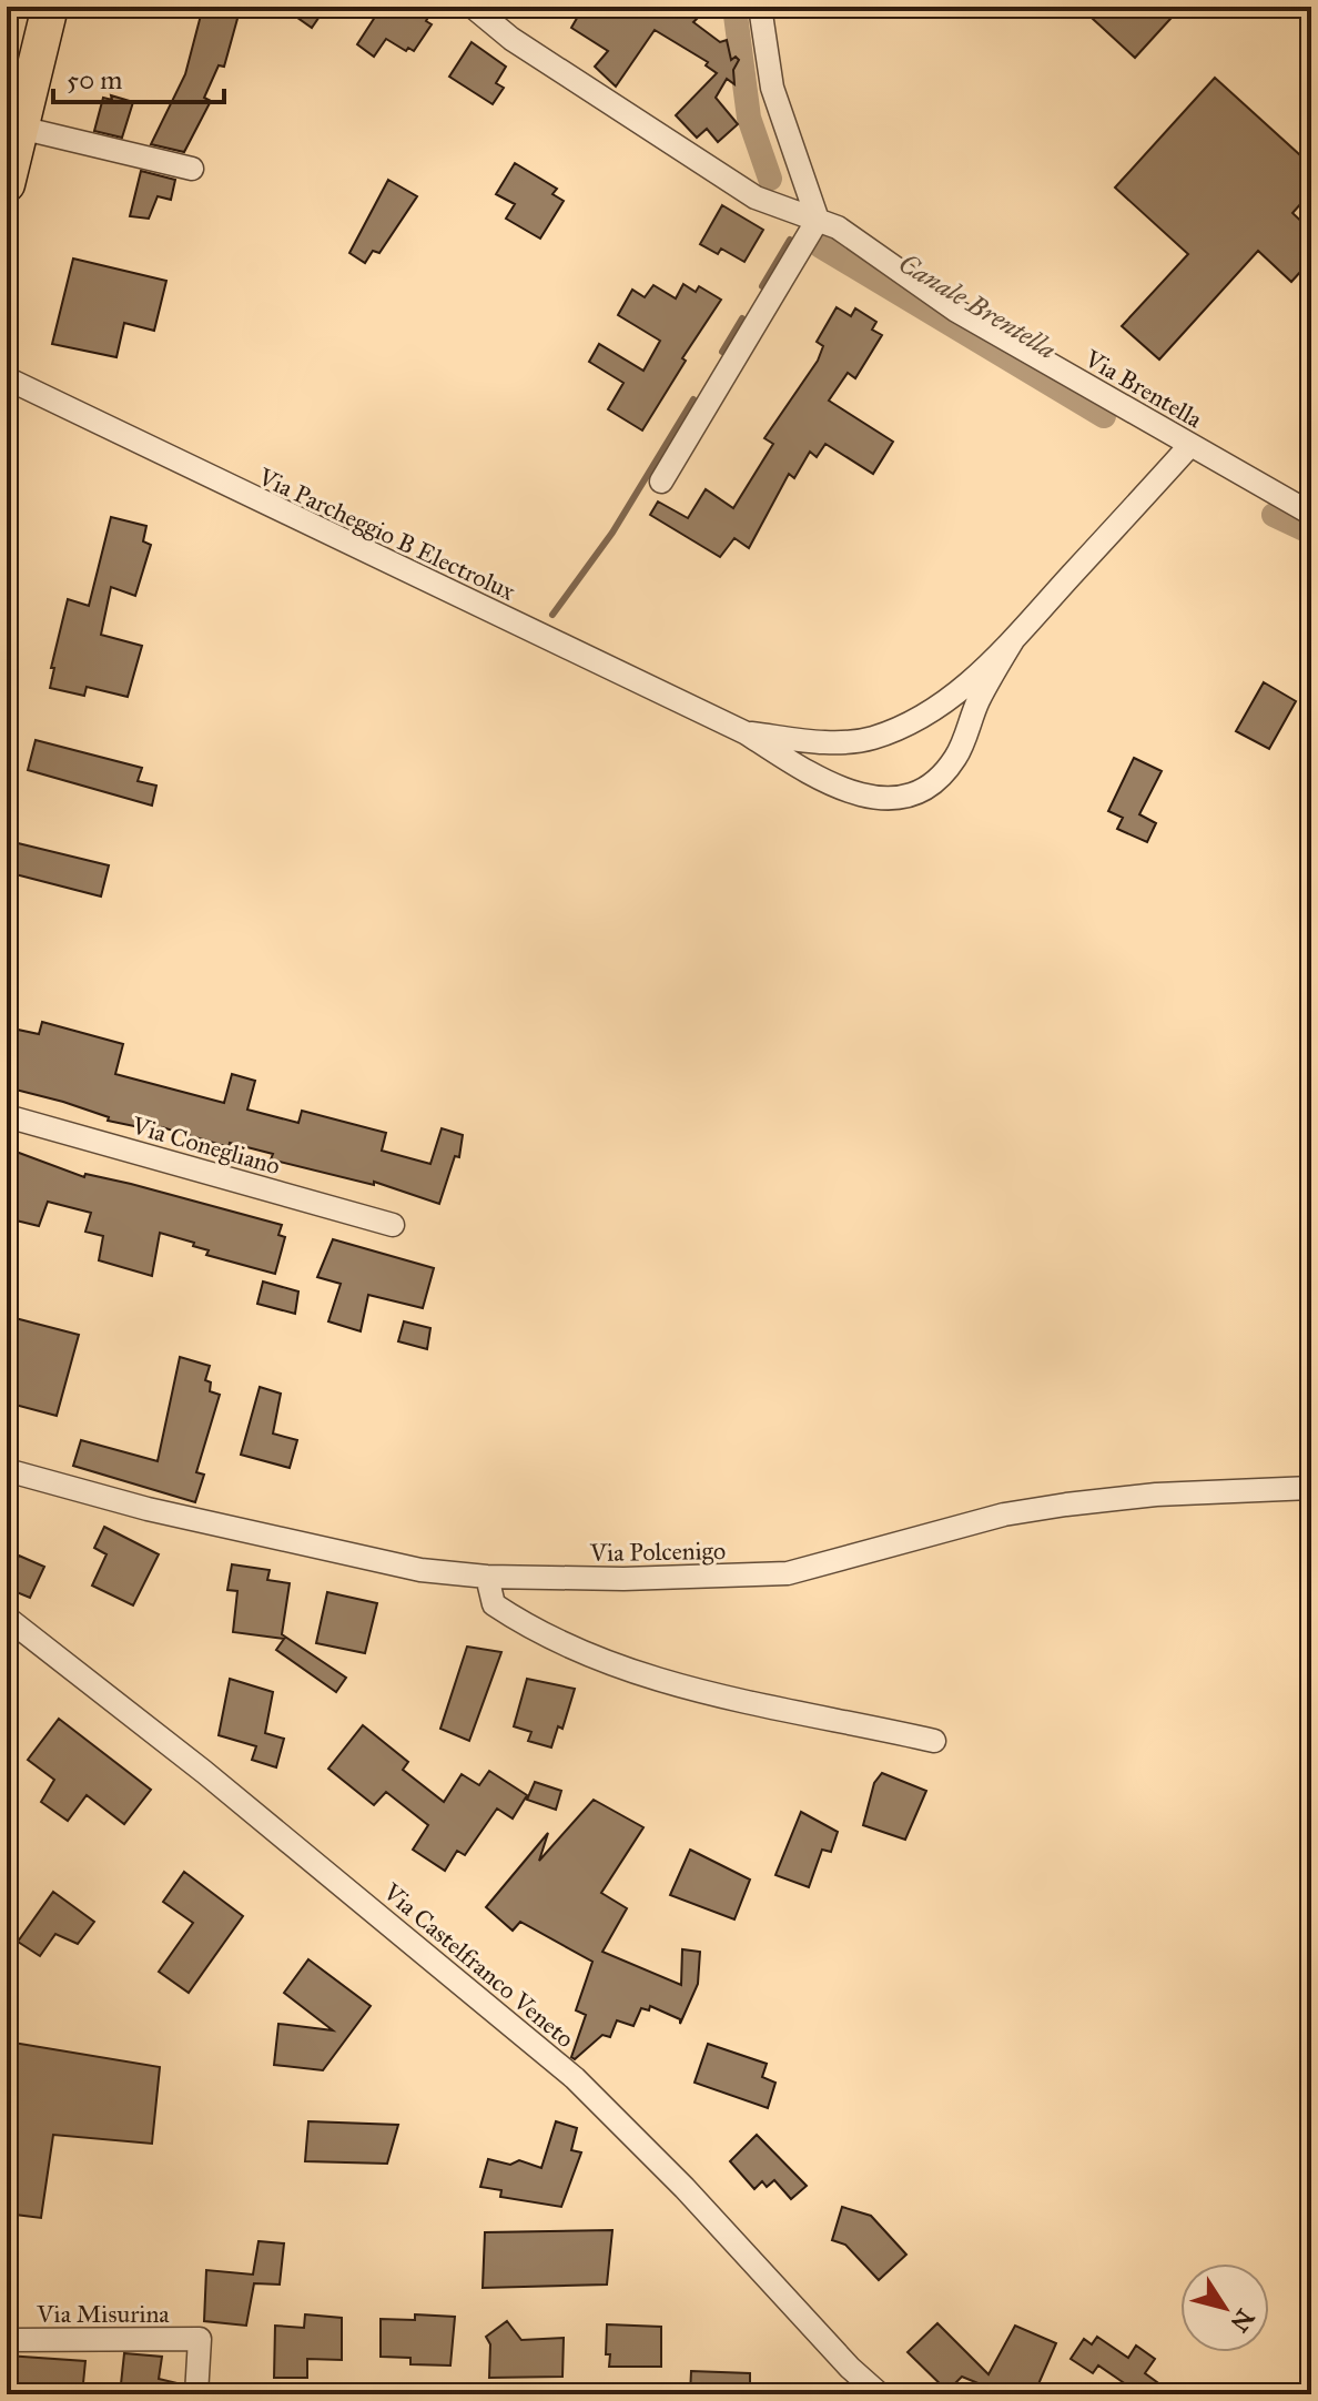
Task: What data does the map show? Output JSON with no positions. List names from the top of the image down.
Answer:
{
  "streets": {
    "street": [
      "Via Brentella",
      "Via Parcheggio B Electrolux",
      "Via Conegliano",
      "Via Polcenigo",
      "Via Castelfranco Veneto",
      "Via Misurina"
    ]
  },
  "crossings": [
    ["Via Brentella", "Via Parcheggio B Electrolux"]
  ],
  "water": ["Canale Brentella"],
  "scale_bar": "50 m",
  "north": "bottom right"
}
